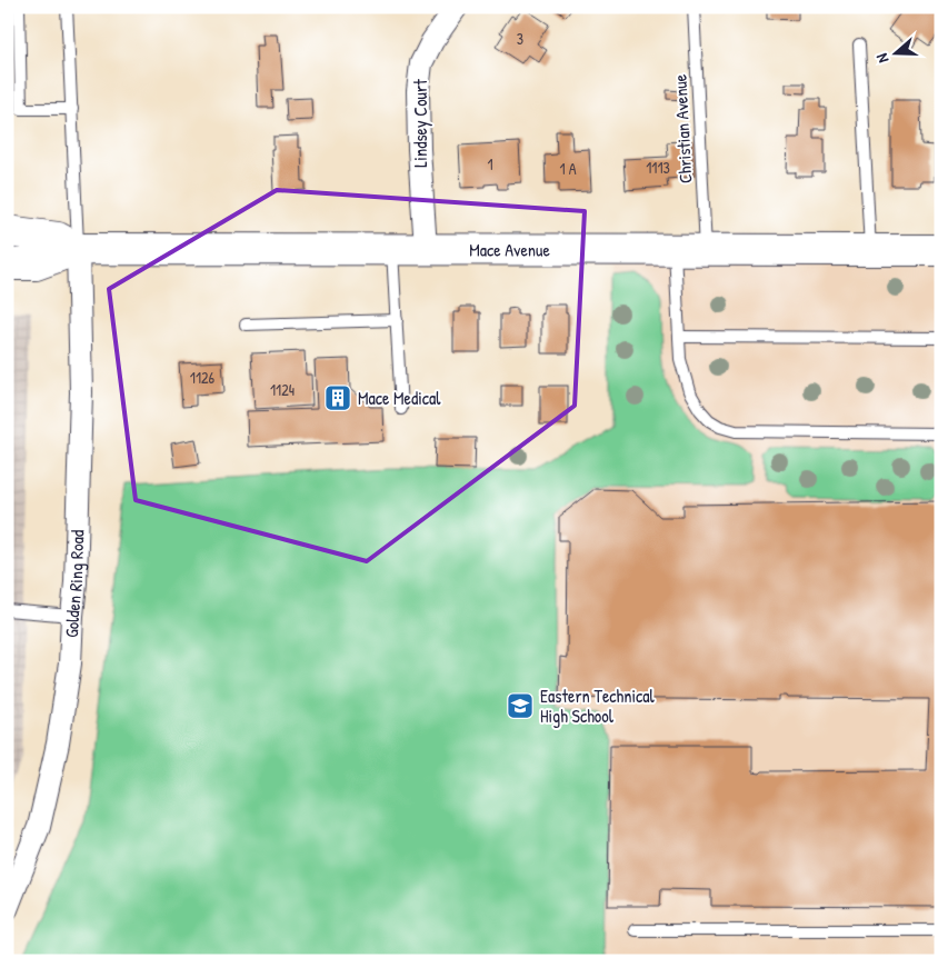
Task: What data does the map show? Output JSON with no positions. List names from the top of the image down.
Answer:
{
  "streets": {
    "main road": ["Mace Avenue"],
    "street": ["Lindsey Court", "Golden Ring Road"],
    "lane": ["Christian Avenue"]
  },
  "crossings": [
    ["Lindsey Court", "Mace Avenue"],
    ["Christian Avenue", "Mace Avenue"],
    ["Mace Avenue", "Golden Ring Road"]
  ],
  "places": {
    "building": ["Mace Medical"],
    "school or university": ["Eastern Technical High School"]
  },
  "house_numbers": [
    "3",
    "1",
    "1113",
    "1 A",
    "1126",
    "1124"
  ],
  "north": "left"
}
